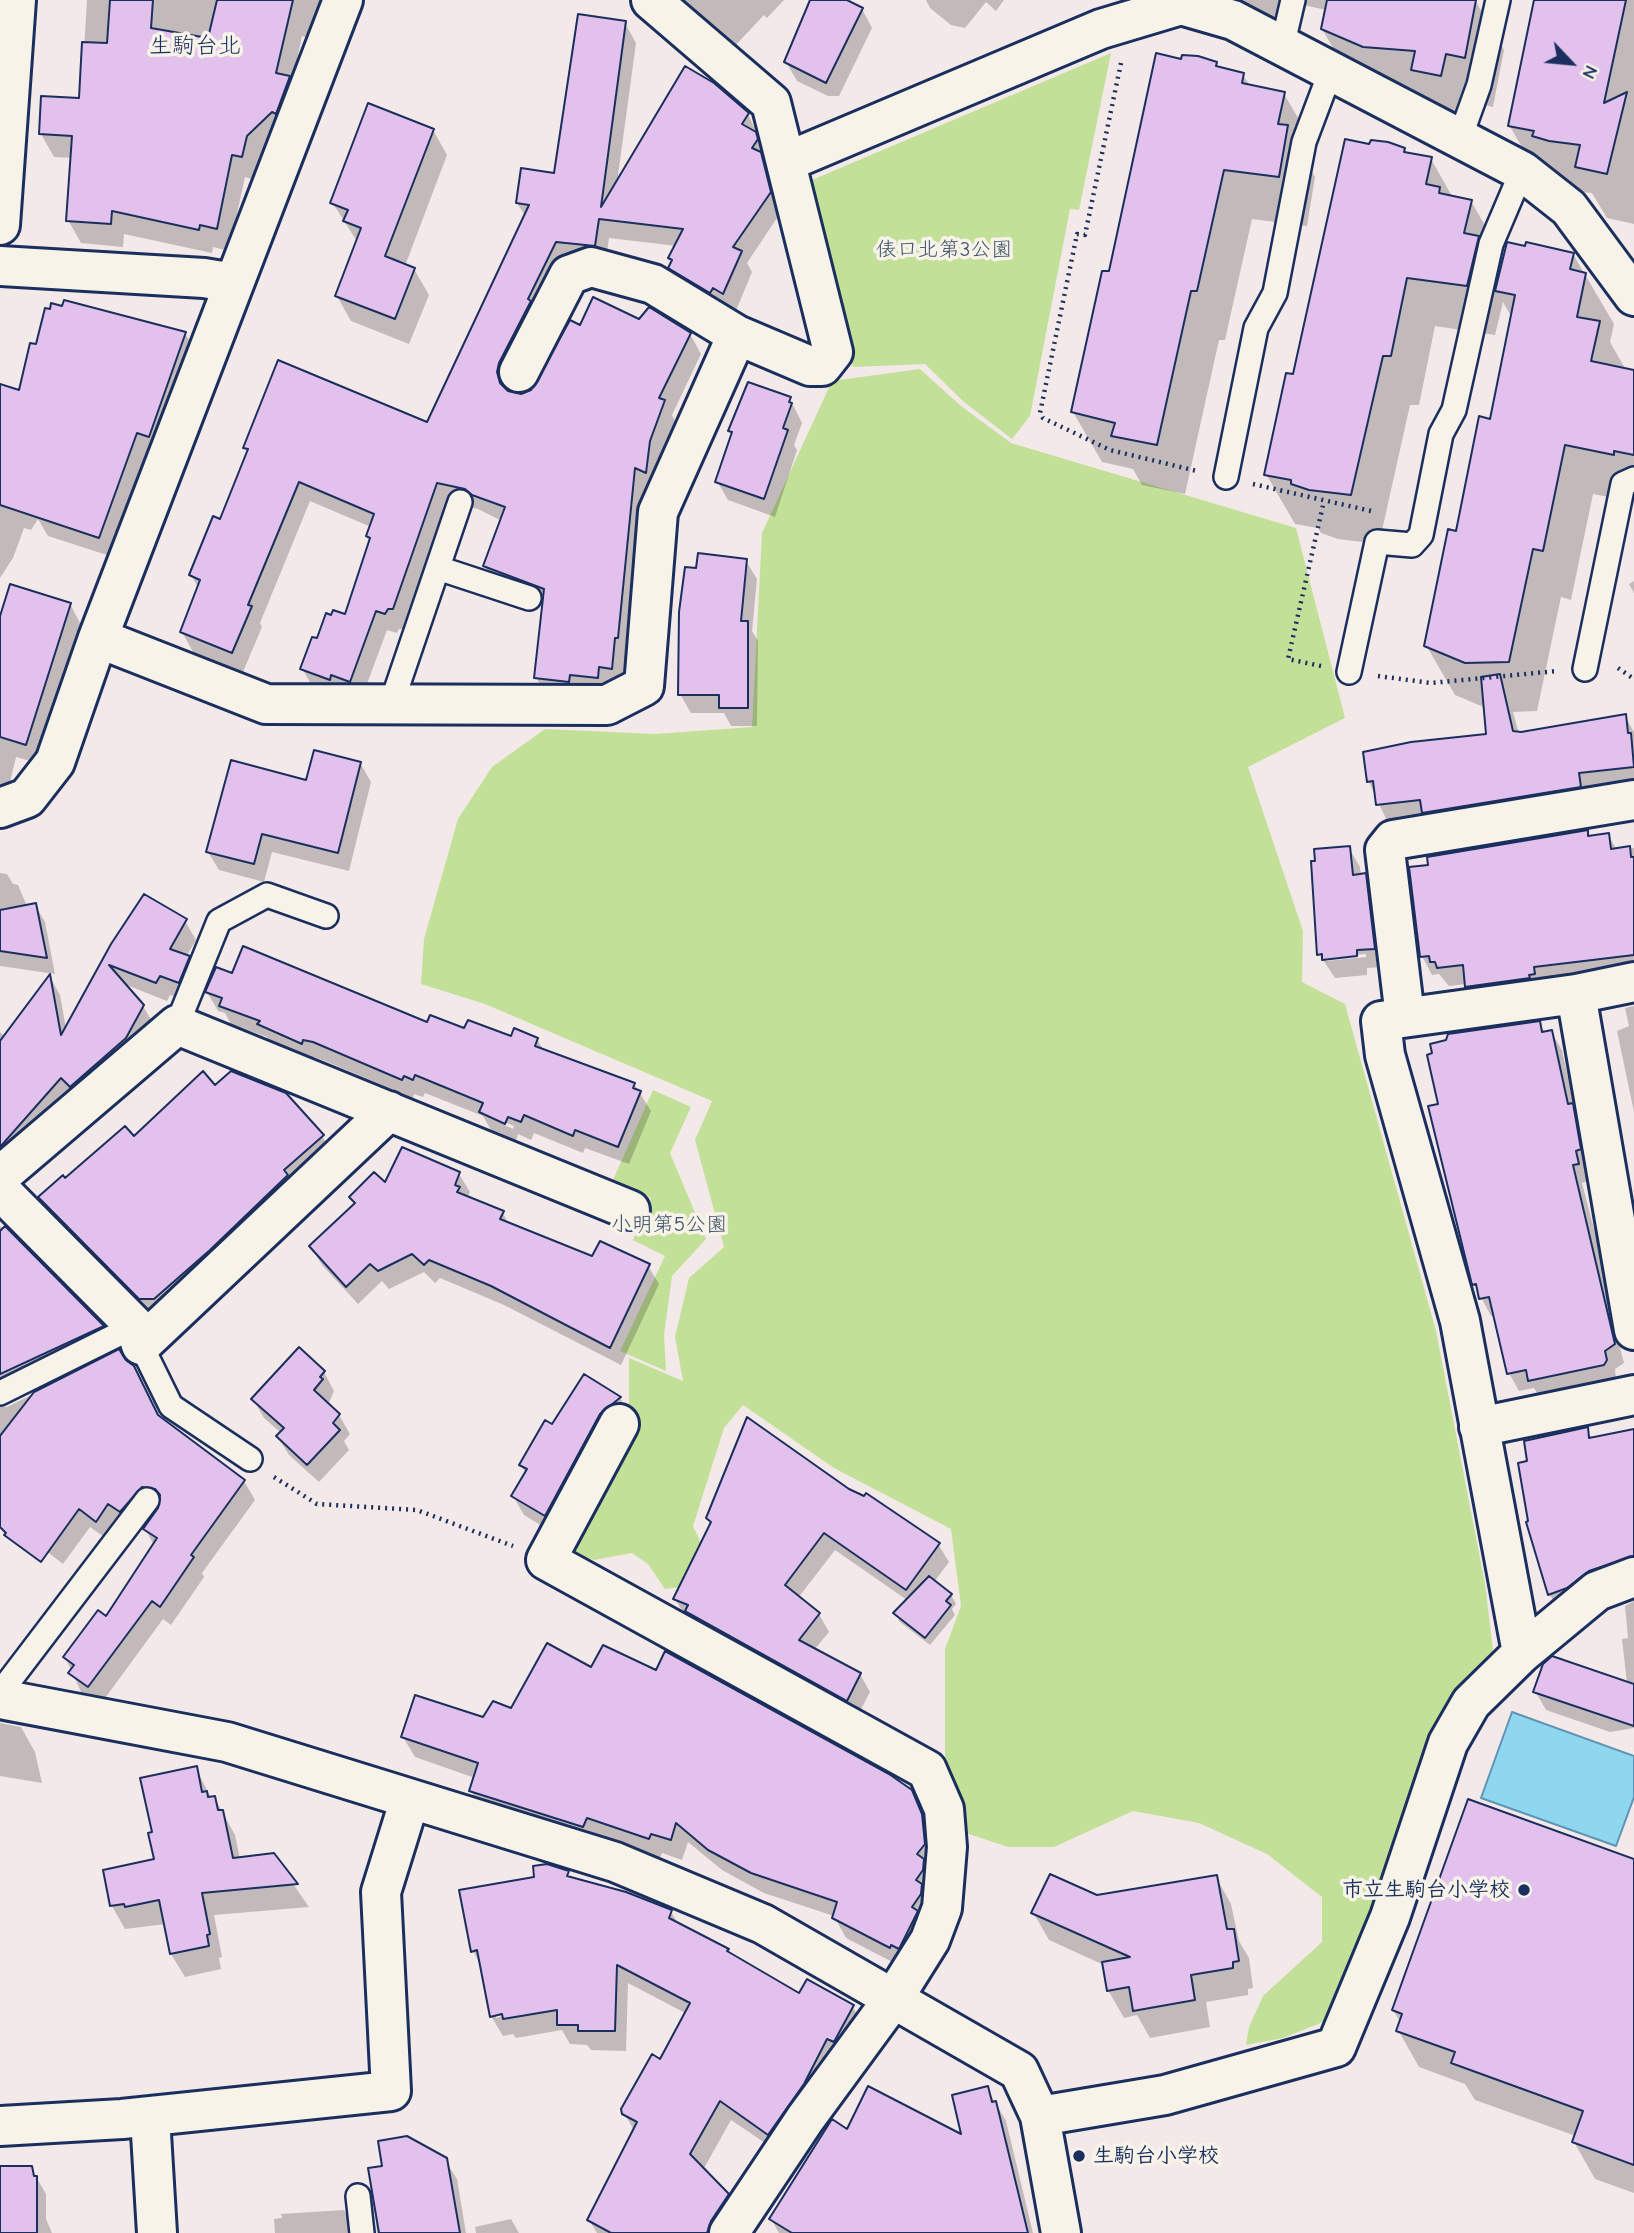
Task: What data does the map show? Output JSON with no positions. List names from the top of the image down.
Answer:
{
  "districts": ["生駒台北"],
  "parks": ["俵口北第3公園", "小明第5公園"],
  "places": ["市立生駒台小学校", "生駒台小学校"],
  "north": "bottom right"
}
